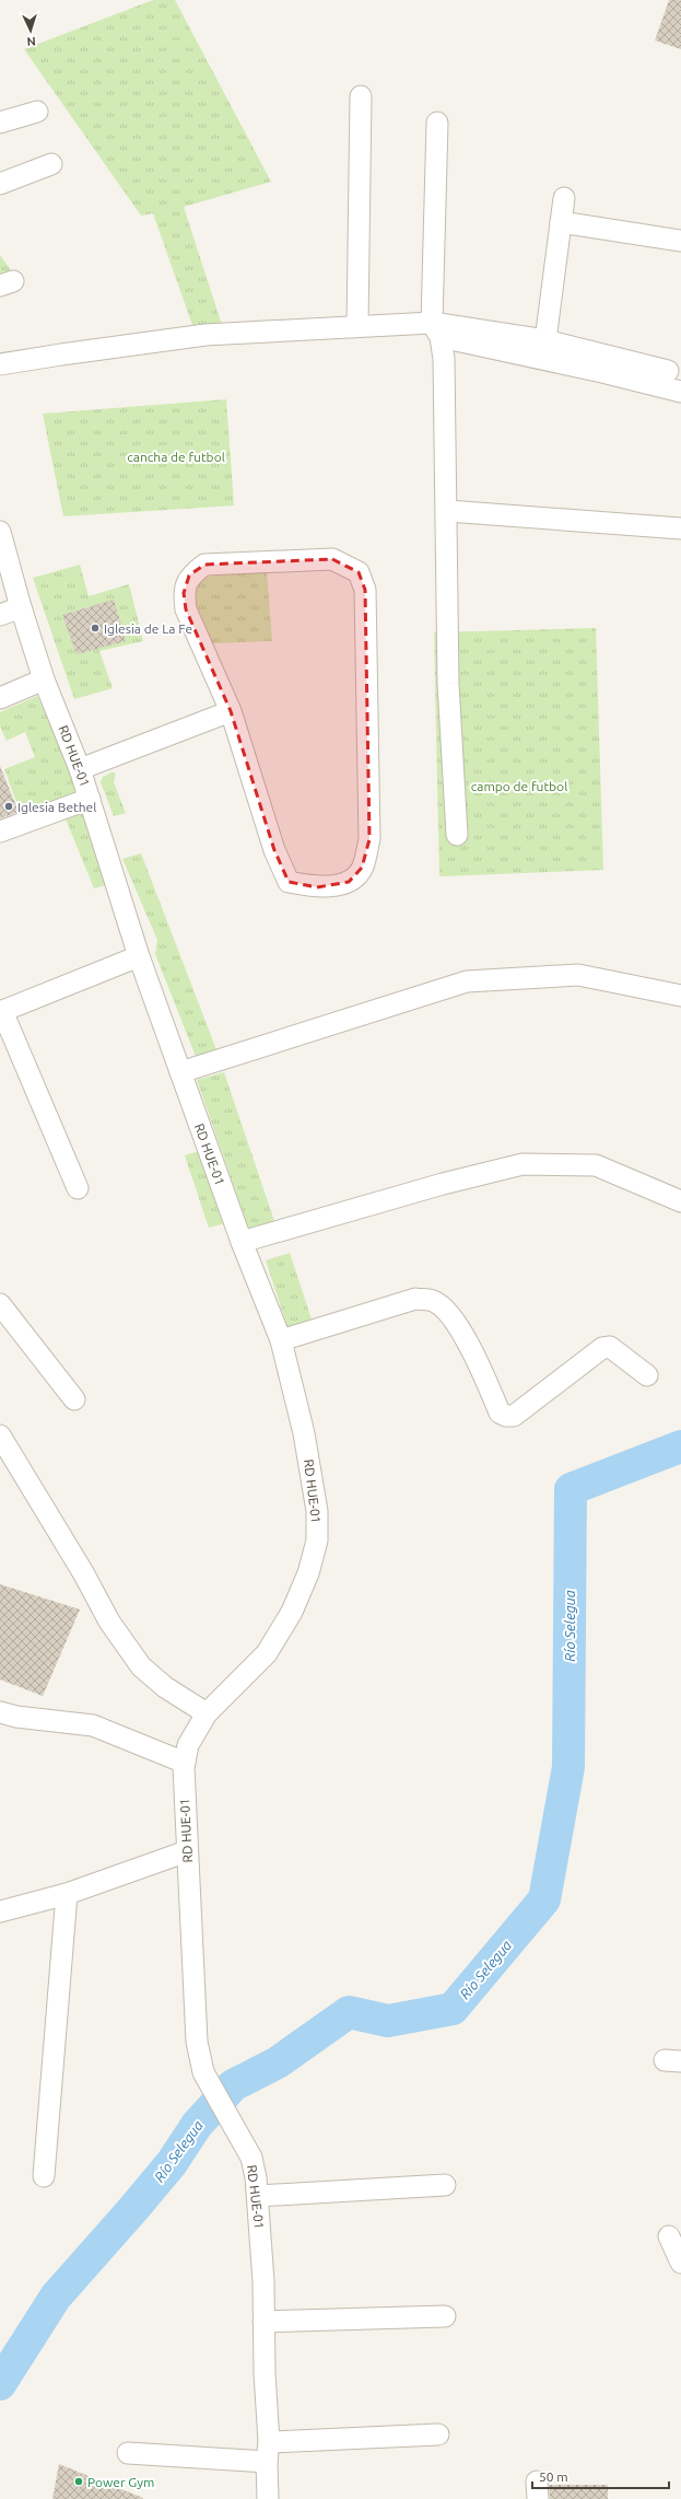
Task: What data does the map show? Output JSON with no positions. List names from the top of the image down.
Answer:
{
  "streets": {
    "street": ["RD HUE-01"]
  },
  "water": ["Río Selegua"],
  "parks": ["cancha de futbol", "campo de futbol"],
  "places": ["Iglesia de La Fe", "Iglesia Bethel", "Power Gym"],
  "scale_bar": "50 m",
  "north": "bottom"
}
